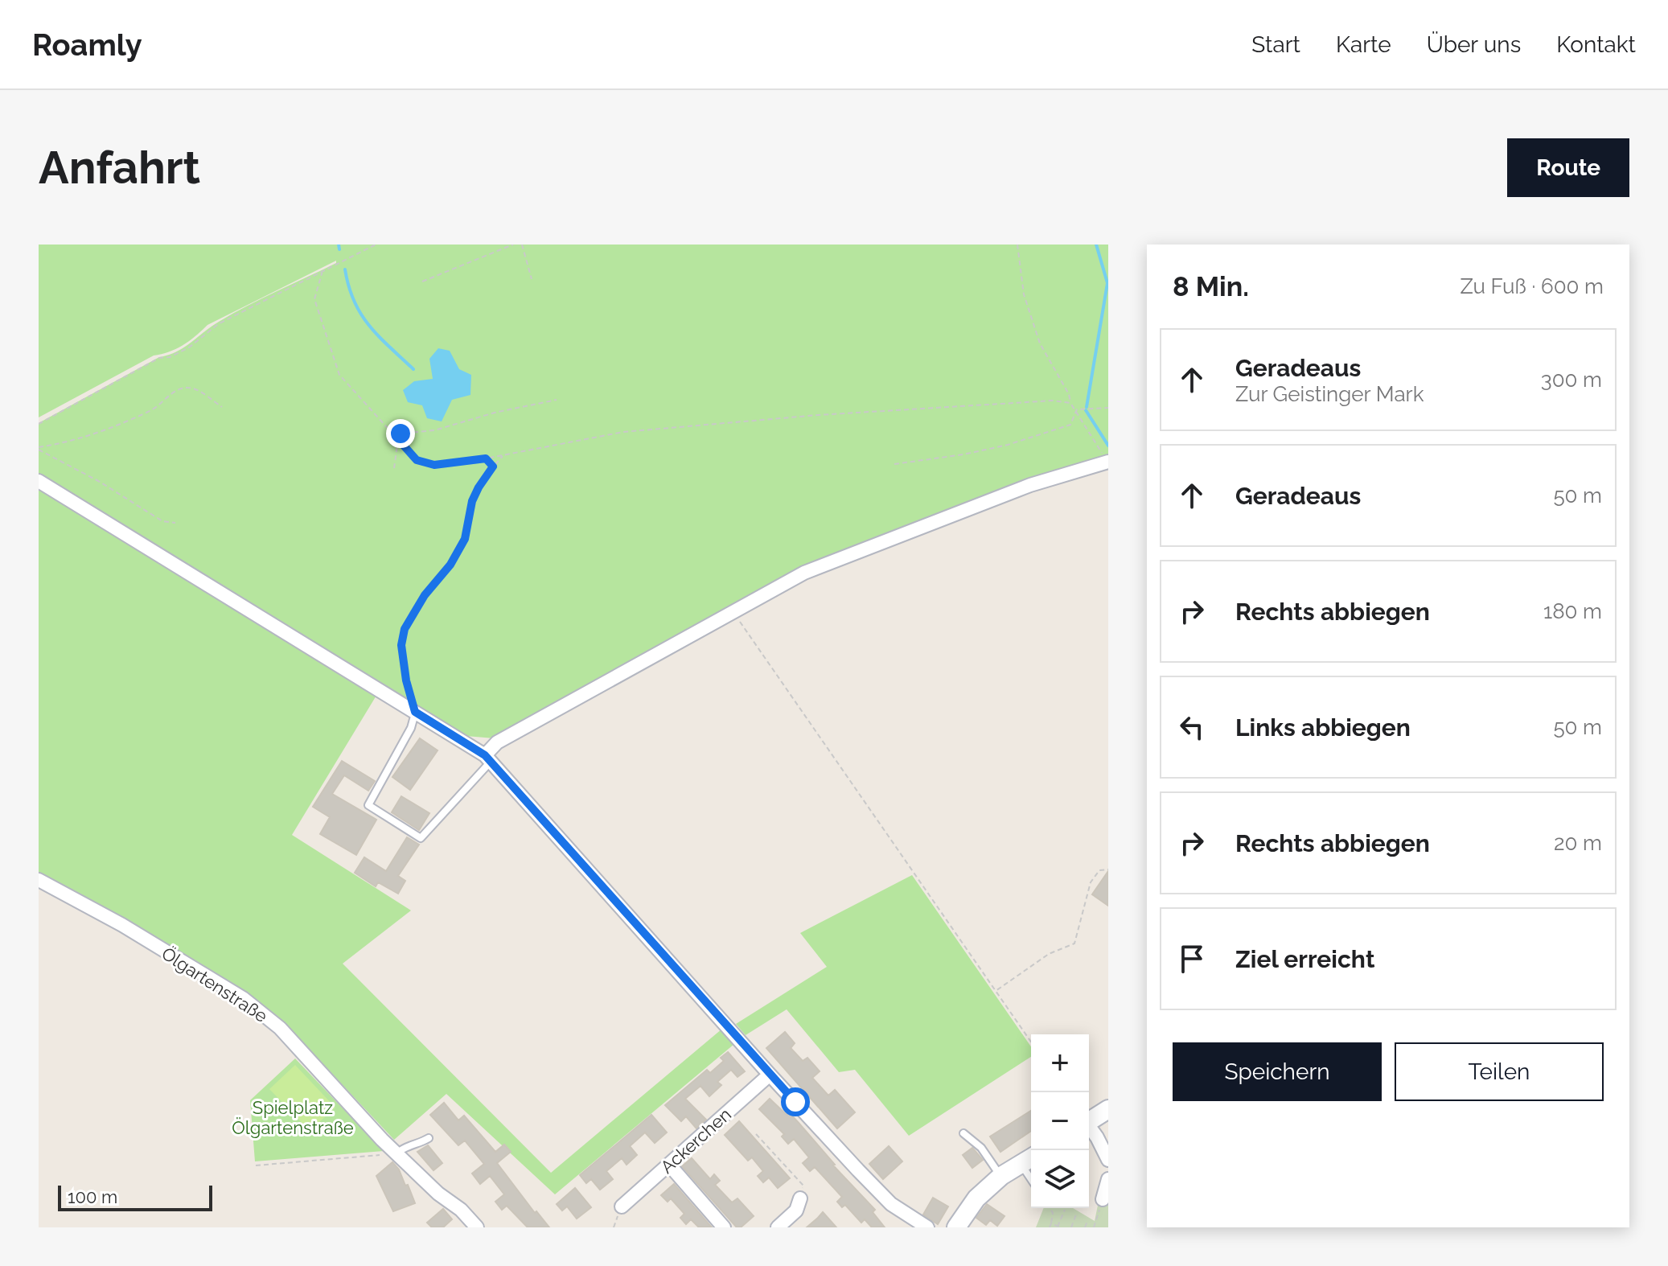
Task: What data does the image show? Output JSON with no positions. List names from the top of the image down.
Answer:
{
  "streets": {
    "street": ["Ölgartenstraße", "Ackerchen"]
  },
  "parks": ["Spielplatz Ölgartenstraße"],
  "scale_bar": "100 m",
  "page": {
    "header": "Roamly",
    "nav": [
      "Start",
      "Karte",
      "Über uns",
      "Kontakt"
    ],
    "buttons": [
      "Route",
      ["Speichern", "Teilen"]
    ],
    "title": "Anfahrt",
    "heading": ["8 Min.", "Zu Fuß · 600 m"],
    "list": [
      ["Geradeaus", "Zur Geistinger Mark", "300 m"],
      ["Geradeaus", "50 m"],
      ["Rechts abbiegen", "180 m"],
      ["Links abbiegen", "50 m"],
      ["Rechts abbiegen", "20 m"],
      "Ziel erreicht"
    ],
    "map_buttons": ["+", "−"],
    "scale": "100 m"
  }
}
